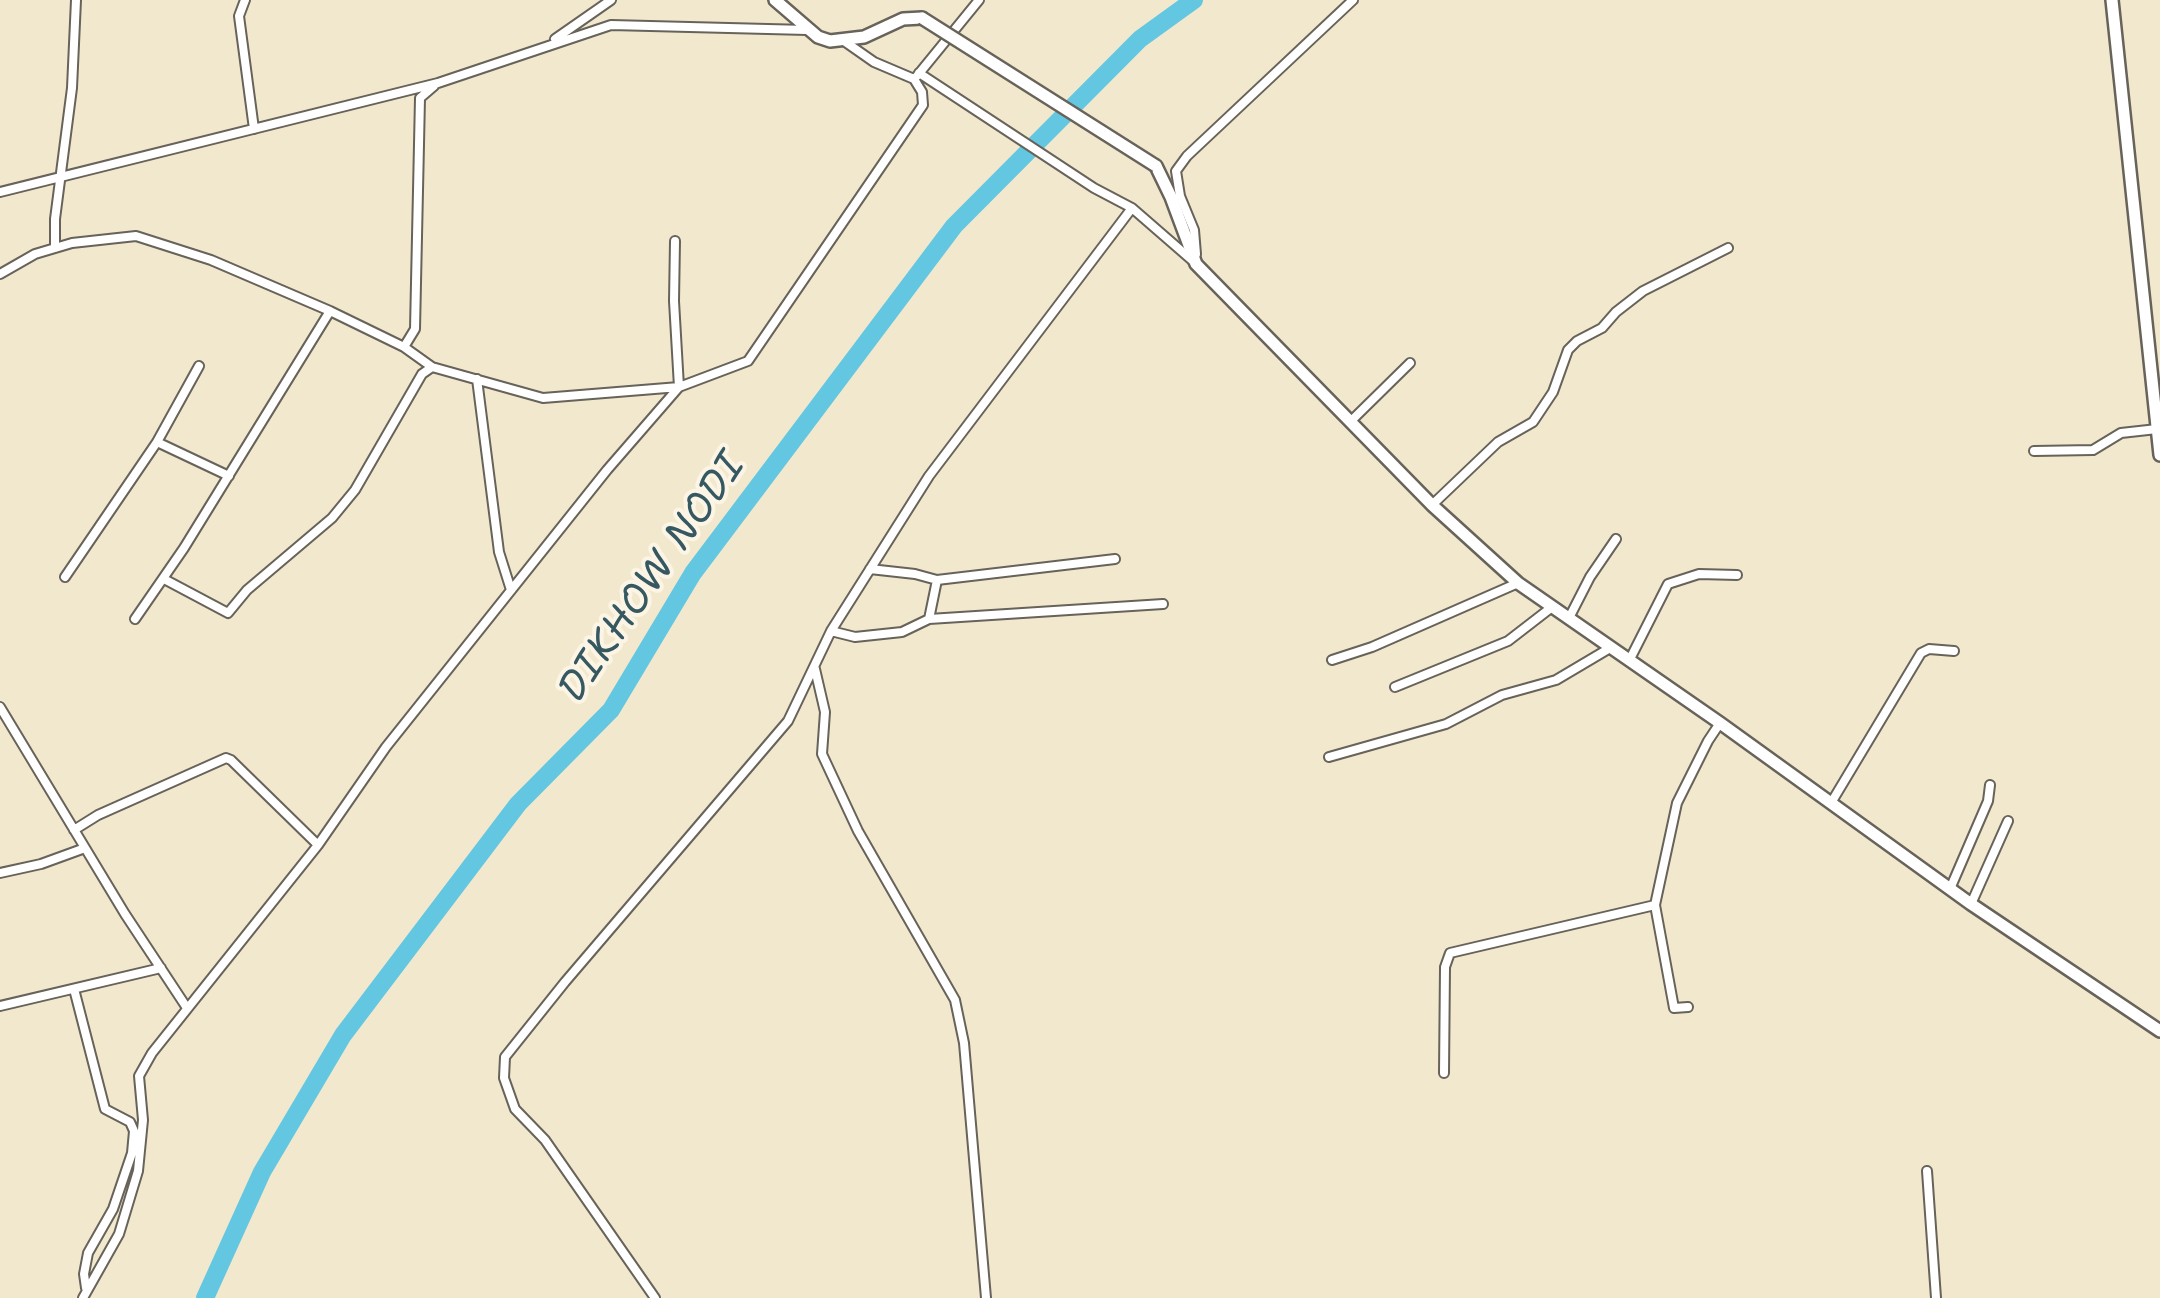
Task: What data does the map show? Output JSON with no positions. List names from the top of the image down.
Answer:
{
  "water": ["DIKHOW NODI"]
}
